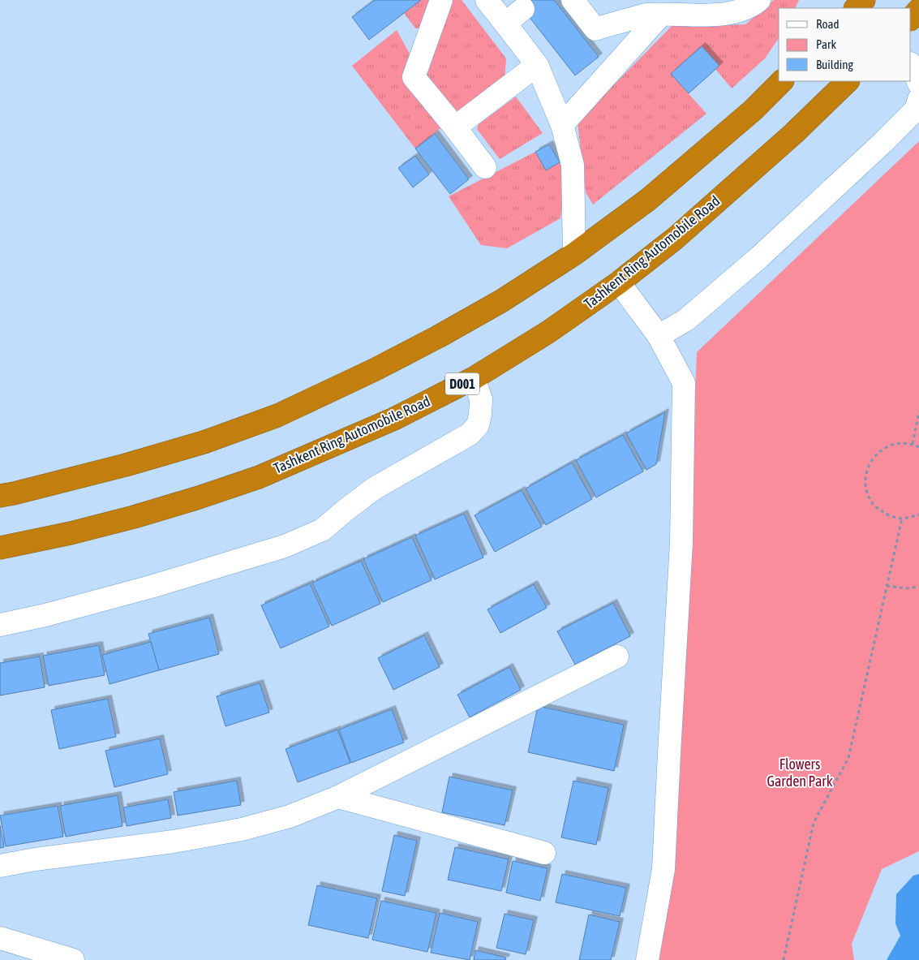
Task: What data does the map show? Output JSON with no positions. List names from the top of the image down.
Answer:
{
  "streets": {
    "highway": ["Tashkent Ring Automobile Road", "D001"]
  },
  "parks": ["Flowers Garden Park"],
  "legend": ["Road", "Park", "Building"]
}
